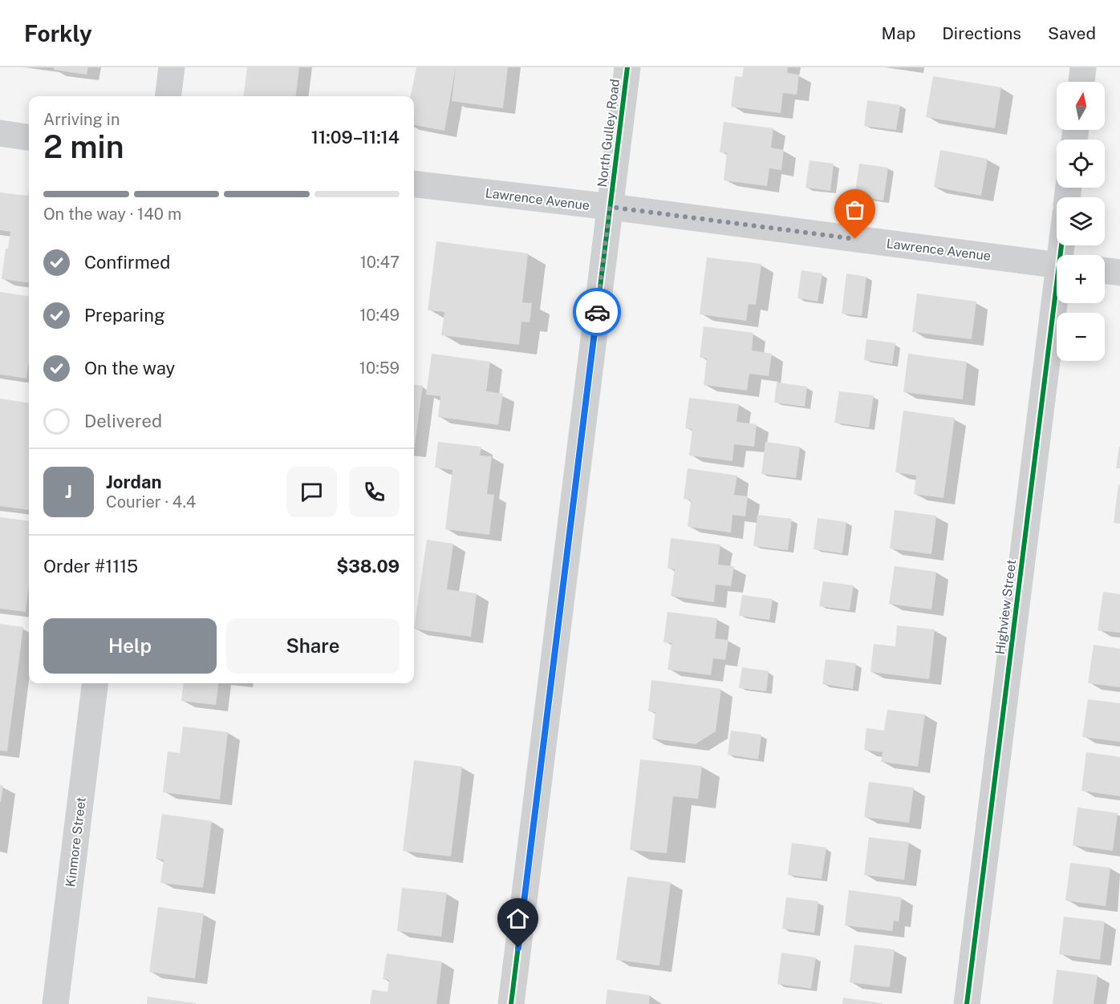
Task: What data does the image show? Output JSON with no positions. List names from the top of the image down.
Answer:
{
  "streets": {
    "street": [
      "North Gulley Road",
      "Lawrence Avenue",
      "Highview Street",
      "Kinmore Street"
    ]
  },
  "crossings": [
    ["North Gulley Road", "Lawrence Avenue"]
  ],
  "north": "top",
  "page": {
    "header": "Forkly",
    "nav": ["Map", "Directions", "Saved"],
    "map_buttons": ["+", "−"],
    "heading": ["2 min", "Arriving in", "11:09–11:14"],
    "panel": [
      "Jordan",
      "Courier · 4.4",
      "Order #1115",
      "$38.09"
    ],
    "bar": "On the way · 140 m",
    "list": [
      ["Confirmed", "10:47"],
      ["Preparing", "10:49"],
      ["On the way", "10:59"],
      "Delivered"
    ],
    "round": "J",
    "buttons": ["Help", "Share"]
  }
}
